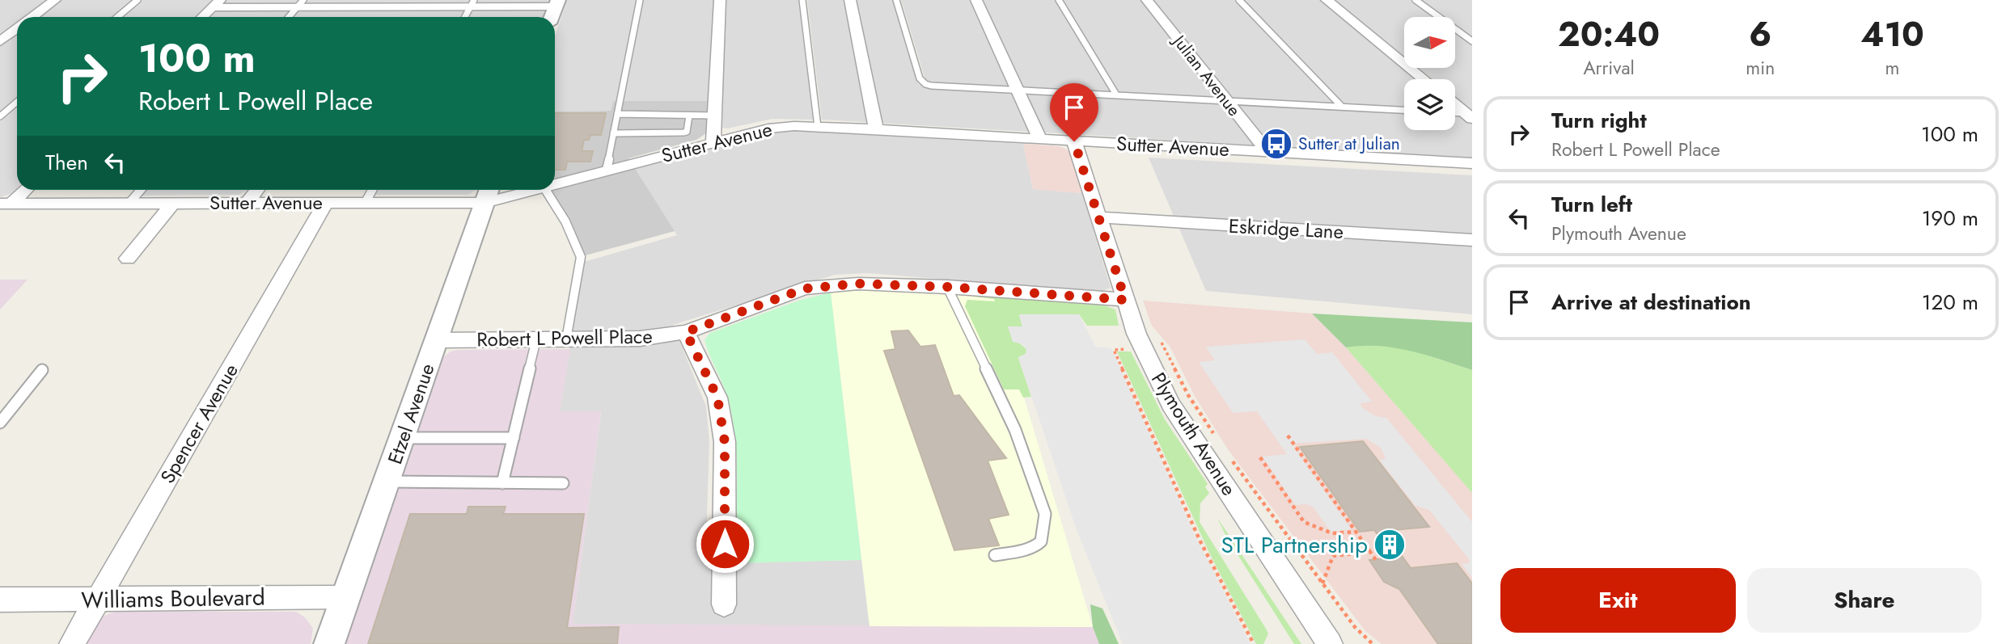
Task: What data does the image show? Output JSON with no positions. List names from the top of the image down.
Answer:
{
  "streets": {
    "street": [
      "Julian Avenue",
      "Sutter Avenue",
      "Eskridge Lane",
      "Robert L Powell Place",
      "Etzel Avenue",
      "Spencer Avenue",
      "Plymouth Avenue",
      "Williams Boulevard"
    ]
  },
  "crossings": [
    ["Julian Avenue", "Sutter Avenue"],
    ["Sutter Avenue", "Etzel Avenue"],
    ["Sutter Avenue", "Spencer Avenue"],
    ["Sutter Avenue", "Plymouth Avenue"],
    ["Eskridge Lane", "Plymouth Avenue"],
    ["Robert L Powell Place", "Etzel Avenue"],
    ["Robert L Powell Place", "Plymouth Avenue"],
    ["Etzel Avenue", "Williams Boulevard"],
    ["Spencer Avenue", "Williams Boulevard"]
  ],
  "places": {
    "bus stop": ["Sutter at Julian"],
    "building": ["STL Partnership"]
  },
  "north": "right",
  "page": {
    "eta": [
      "20:40",
      "Arrival",
      "6",
      "min",
      "410",
      "m"
    ],
    "turn": ["100 m", "Robert L Powell Place"],
    "list": [
      {
        "name": "Turn right",
        "note": "Robert L Powell Place",
        "value": "100 m"
      },
      {
        "name": "Turn left",
        "note": "Plymouth Avenue",
        "value": "190 m"
      },
      {
        "name": "Arrive at destination",
        "value": "120 m"
      }
    ],
    "then": "Then",
    "buttons": ["Exit", "Share"]
  }
}
